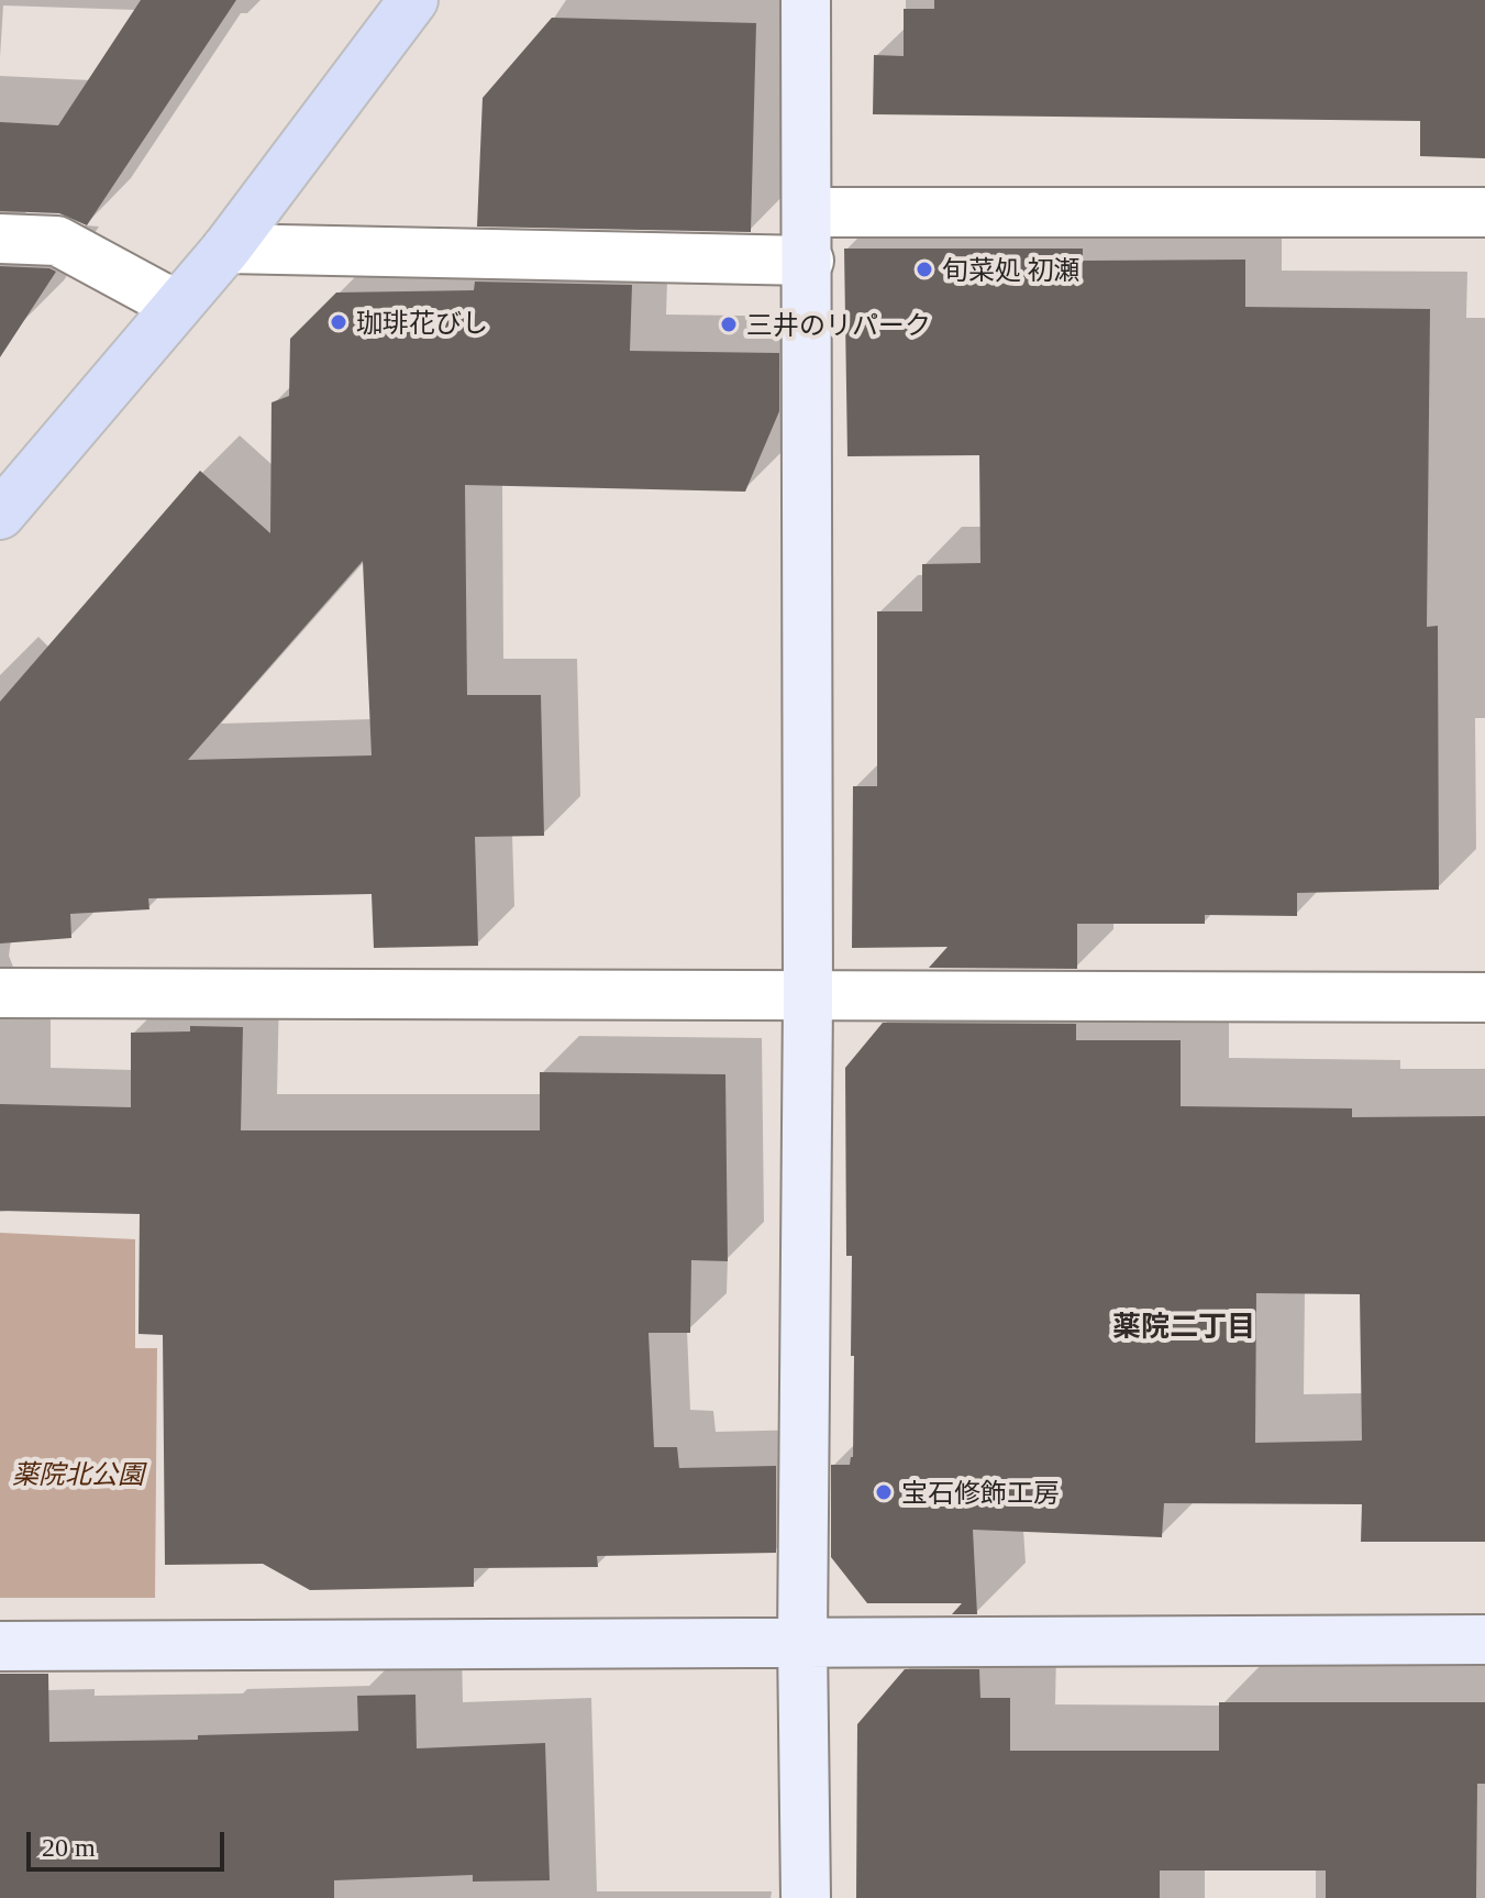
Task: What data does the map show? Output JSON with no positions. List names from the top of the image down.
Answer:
{
  "districts": ["薬院二丁目"],
  "parks": ["薬院北公園"],
  "places": [
    "旬菜処 初瀬",
    "珈琲花びし",
    "三井のリパーク",
    "宝石修飾工房"
  ],
  "scale_bar": "20 m"
}
